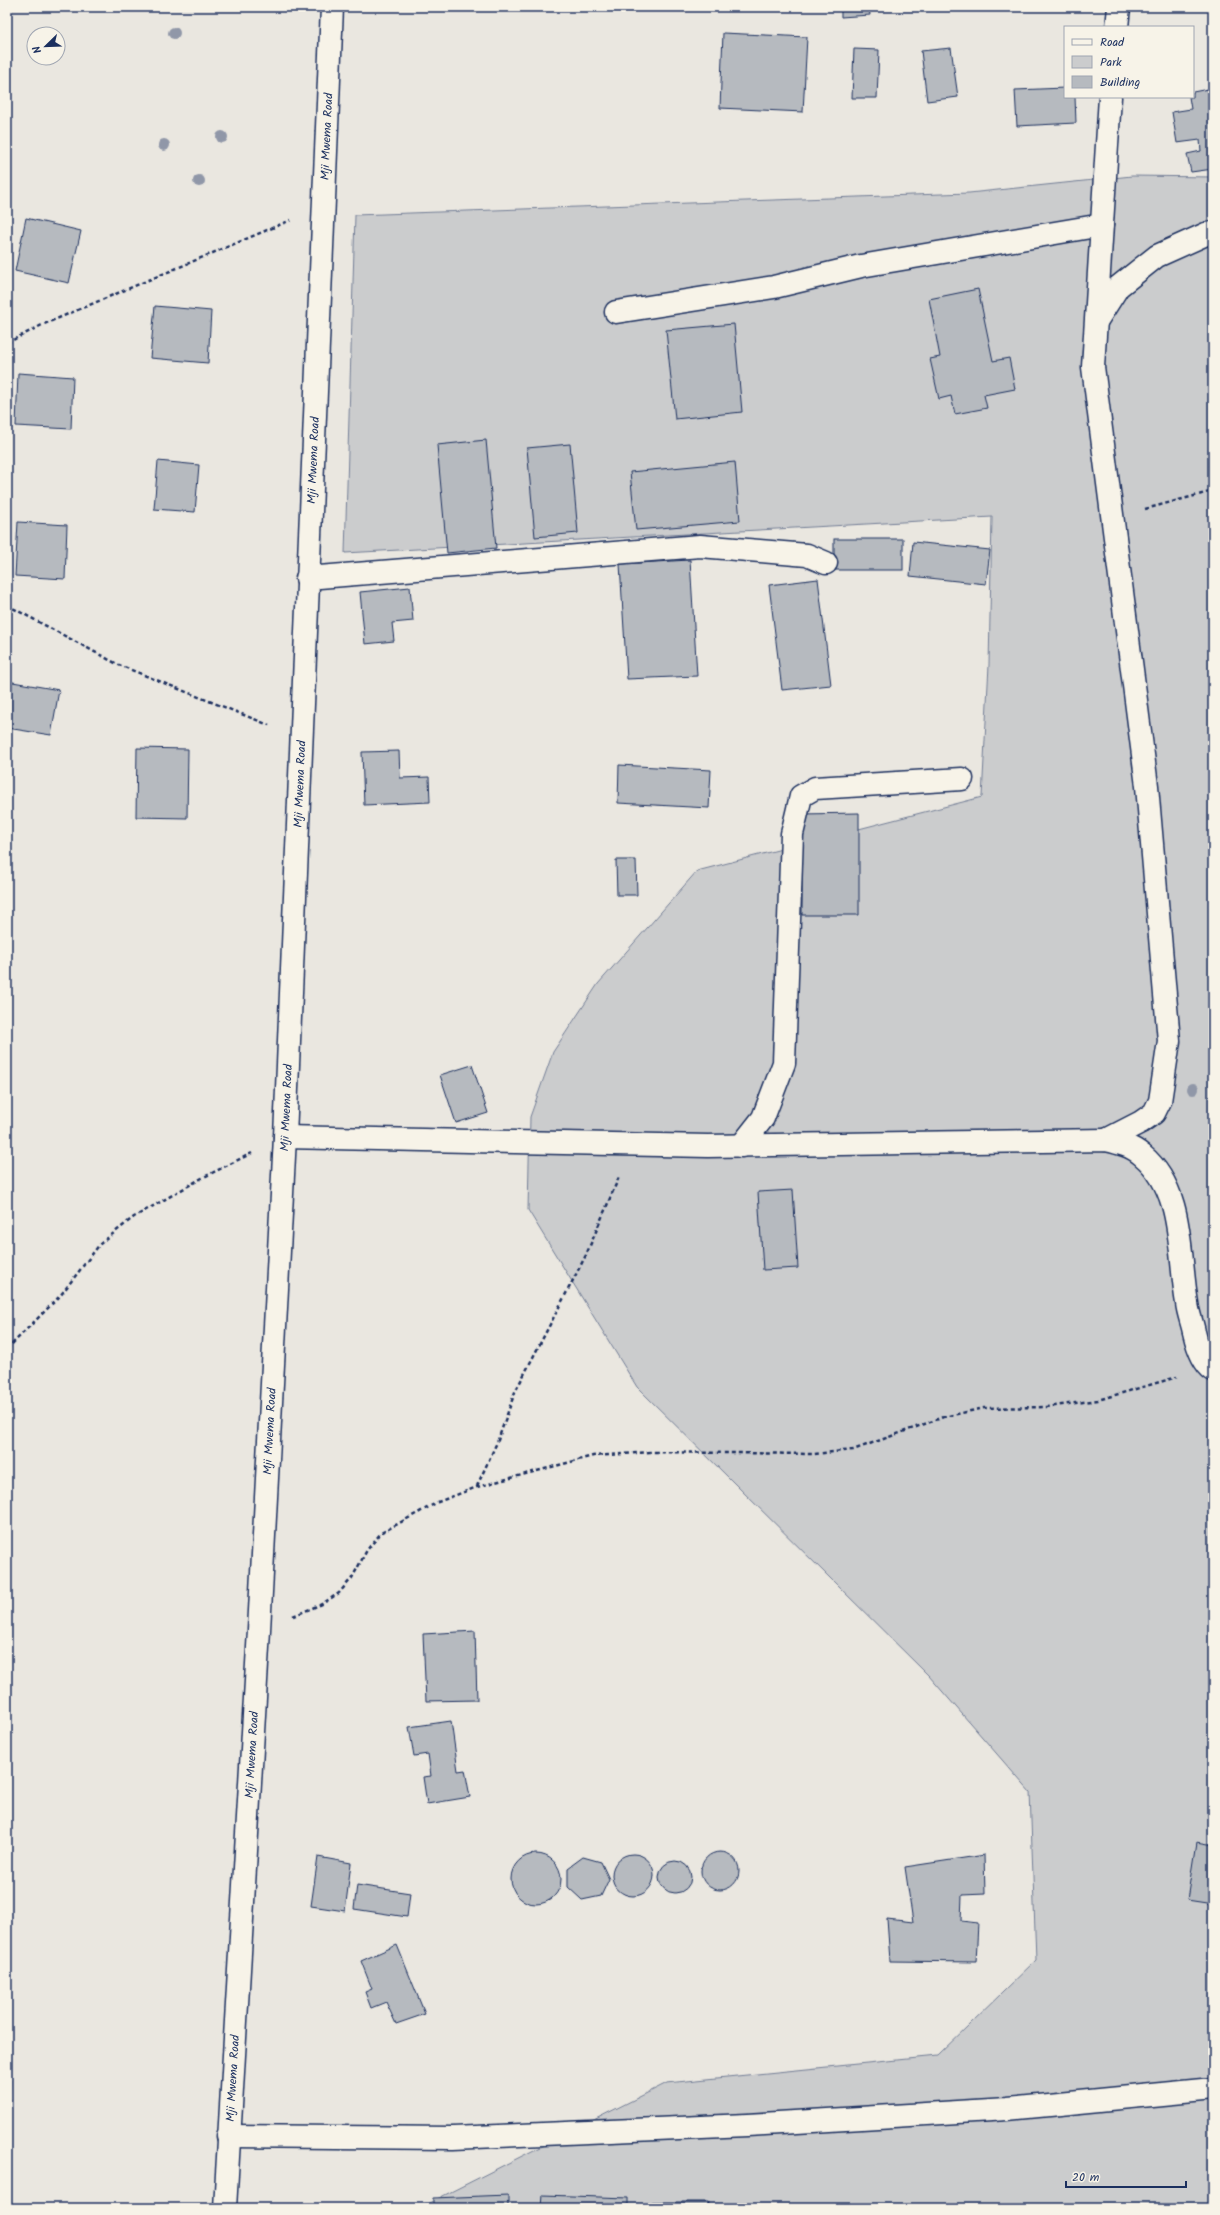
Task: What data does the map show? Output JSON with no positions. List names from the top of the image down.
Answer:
{
  "streets": {
    "street": ["Mji Mwema Road"]
  },
  "legend": ["Road", "Park", "Building"],
  "scale_bar": "20 m",
  "north": "bottom left"
}
